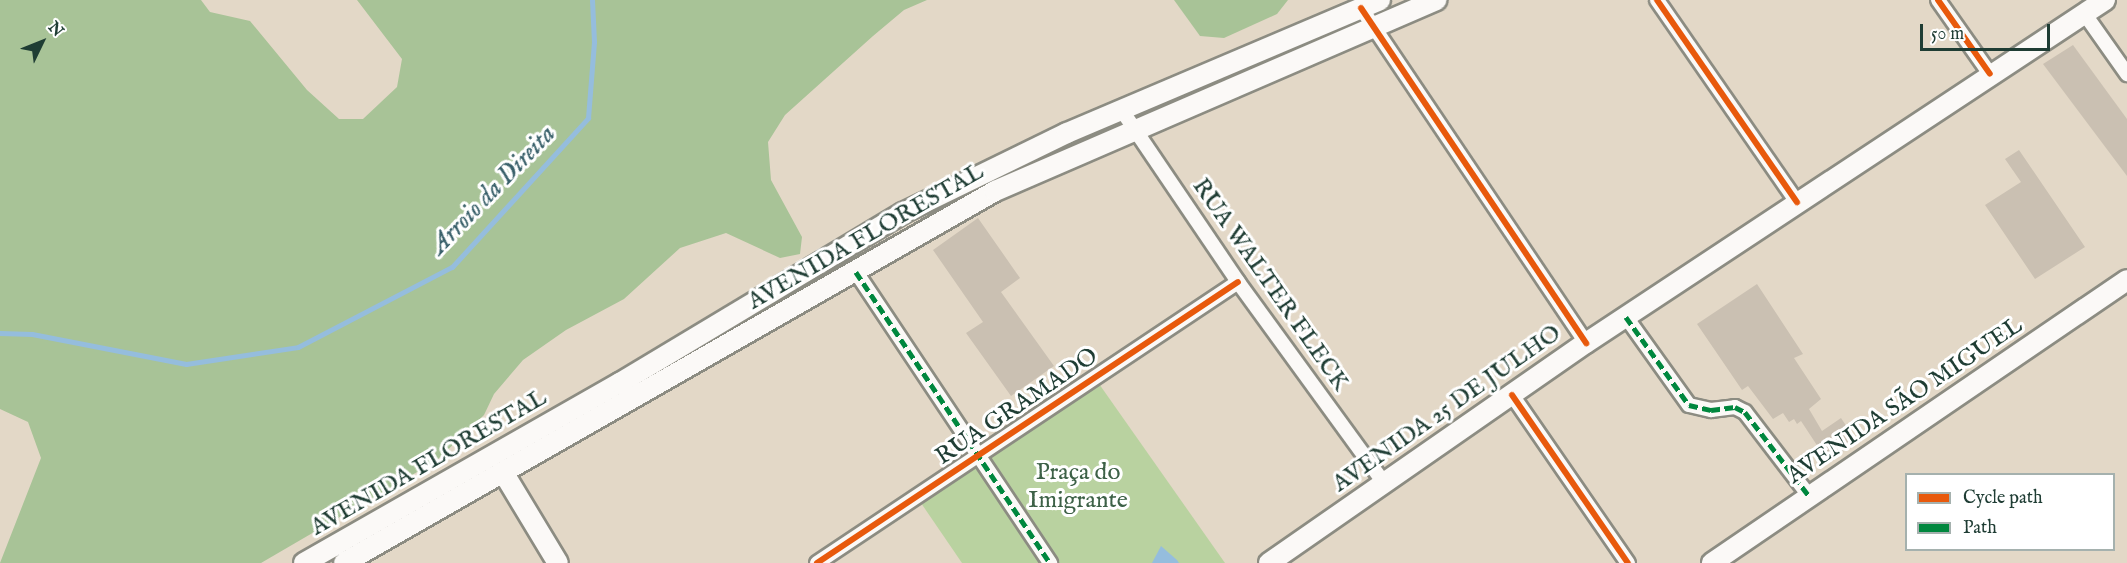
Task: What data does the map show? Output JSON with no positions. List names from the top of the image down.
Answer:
{
  "streets": {
    "main road": ["AVENIDA FLORESTAL", "AVENIDA SÃO MIGUEL", "AVENIDA 25 DE JULHO"],
    "street": ["RUA WALTER FLECK", "RUA GRAMADO"]
  },
  "crossings": [
    ["AVENIDA FLORESTAL", "RUA WALTER FLECK"],
    ["RUA WALTER FLECK", "RUA GRAMADO"],
    ["RUA WALTER FLECK", "AVENIDA 25 DE JULHO"]
  ],
  "water": ["Arroio da Direita"],
  "parks": ["Praça do Imigrante"],
  "legend": ["Cycle path", "Path"],
  "scale_bar": "50 m",
  "north": "top right"
}
